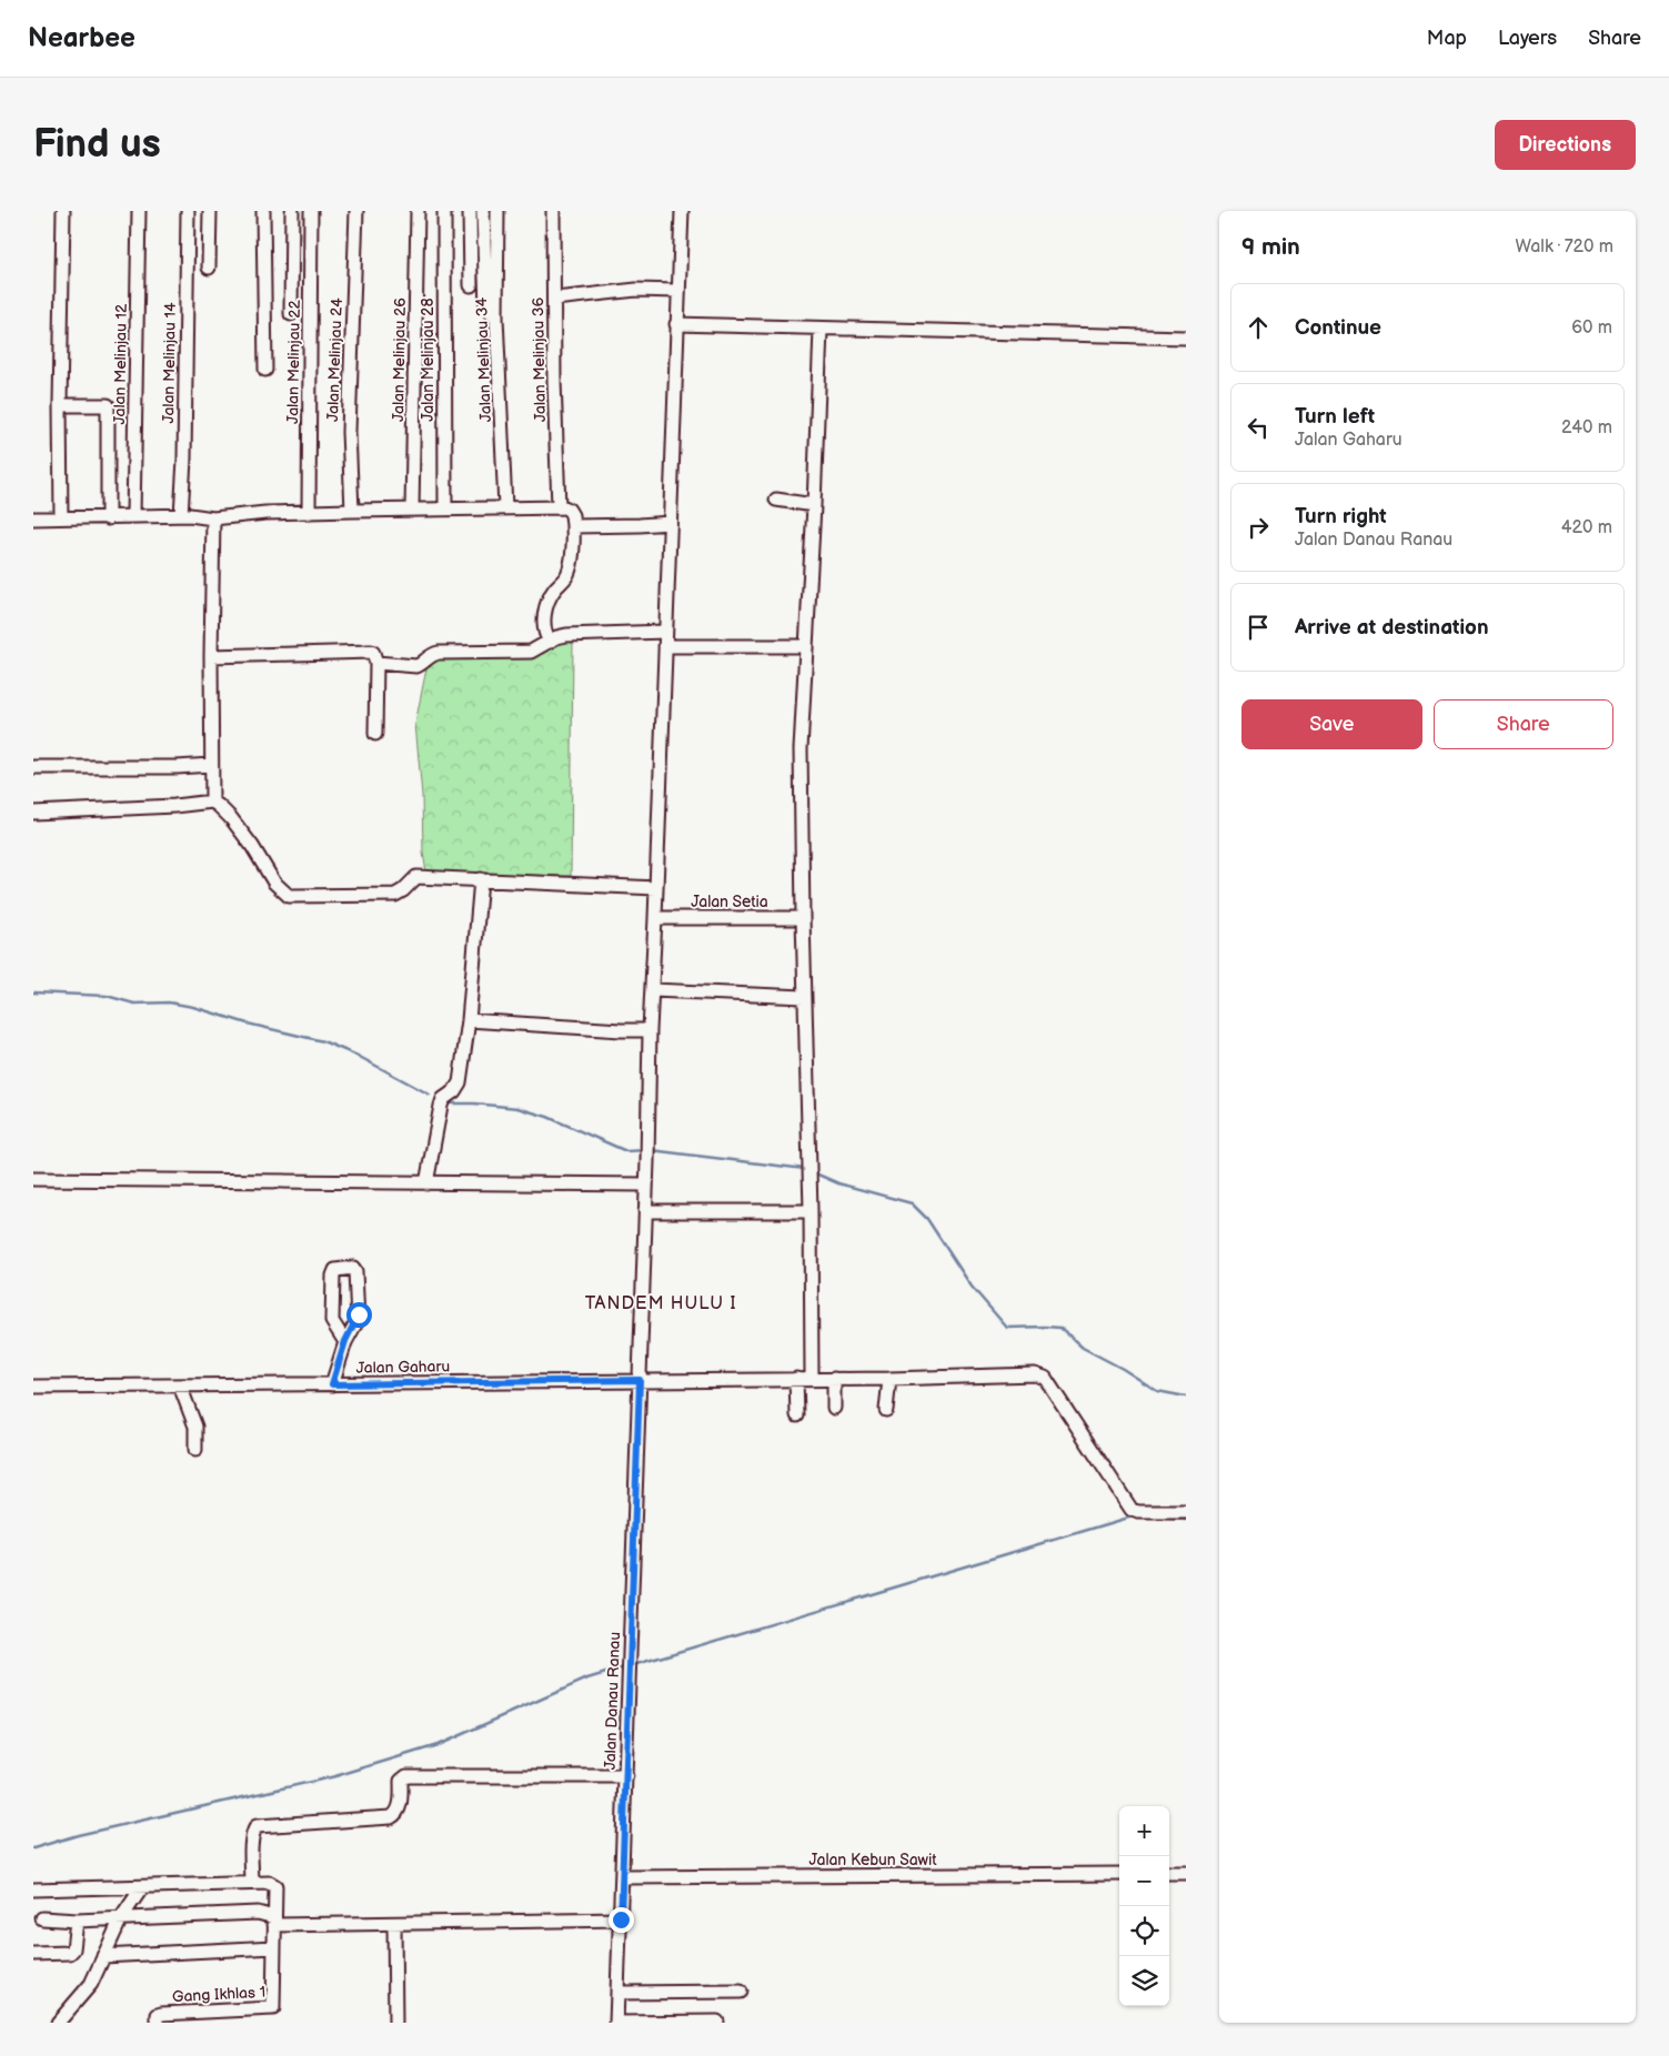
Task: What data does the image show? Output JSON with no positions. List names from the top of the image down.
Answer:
{
  "streets": {
    "street": [
      "Jalan Melinjau 24",
      "Jalan Melinjau 26",
      "Jalan Melinjau 28",
      "Jalan Melinjau 34",
      "Jalan Melinjau 36",
      "Jalan Melinjau 22",
      "Jalan Melinjau 14",
      "Jalan Melinjau 12",
      "Jalan Setia",
      "Jalan Gaharu",
      "Jalan Danau Ranau",
      "Jalan Kebun Sawit",
      "Gang Ikhlas 1"
    ]
  },
  "crossings": [
    ["Jalan Setia", "Jalan Danau Ranau"],
    ["Jalan Gaharu", "Jalan Danau Ranau"],
    ["Jalan Danau Ranau", "Jalan Kebun Sawit"]
  ],
  "districts": ["TANDEM HULU I"],
  "page": {
    "header": "Nearbee",
    "nav": ["Map", "Layers", "Share"],
    "buttons": [
      "Directions",
      ["Save", "Share"]
    ],
    "title": "Find us",
    "heading": ["9 min", "Walk · 720 m"],
    "list": [
      ["Continue", "60 m"],
      ["Turn left", "Jalan Gaharu", "240 m"],
      ["Turn right", "Jalan Danau Ranau", "420 m"],
      "Arrive at destination"
    ],
    "map_buttons": ["+", "−"]
  }
}
